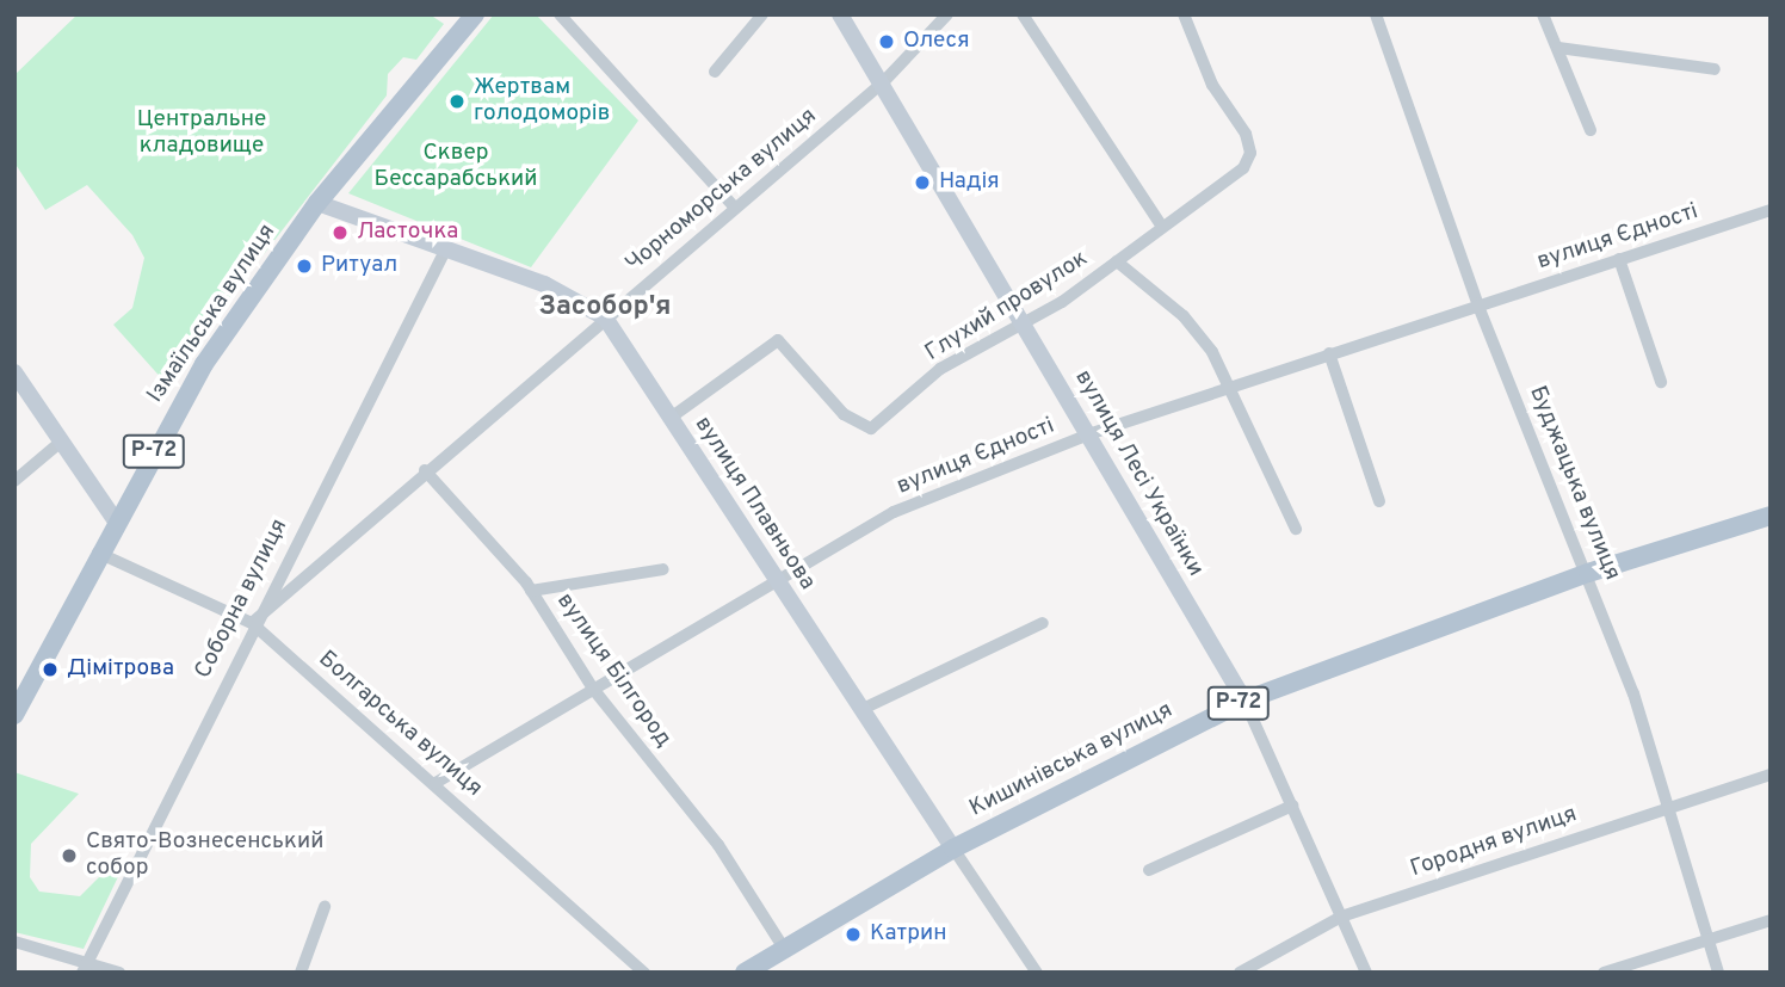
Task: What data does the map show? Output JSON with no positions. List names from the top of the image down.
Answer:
{
  "streets": {
    "main road": ["Ізмаїльська вулиця", "Р-72", "Кишинівська вулиця"],
    "street": [
      "Чорноморська вулиця",
      "вулиця Єдності",
      "Глухий провулок",
      "вулиця Лесі Українки",
      "Буджацька вулиця",
      "вулиця Плавньова",
      "Соборна вулиця",
      "вулиця Білгород",
      "Болгарська вулиця",
      "Городня вулиця"
    ]
  },
  "crossings": [
    ["Чорноморська вулиця", "вулиця Лесі Українки"],
    ["Чорноморська вулиця", "вулиця Плавньова"],
    ["Чорноморська вулиця", "Соборна вулиця"],
    ["Чорноморська вулиця", "вулиця Білгород"],
    ["Чорноморська вулиця", "Болгарська вулиця"],
    ["вулиця Єдності", "вулиця Лесі Українки"],
    ["вулиця Єдності", "Буджацька вулиця"],
    ["вулиця Єдності", "вулиця Плавньова"],
    ["вулиця Єдності", "вулиця Білгород"],
    ["вулиця Єдності", "Болгарська вулиця"],
    ["Глухий провулок", "вулиця Лесі Українки"],
    ["Глухий провулок", "вулиця Плавньова"],
    ["Ізмаїльська вулиця", "Болгарська вулиця"],
    ["вулиця Лесі Українки", "Кишинівська вулиця"],
    ["вулиця Лесі Українки", "Городня вулиця"],
    ["Буджацька вулиця", "Кишинівська вулиця"],
    ["Буджацька вулиця", "Городня вулиця"],
    ["вулиця Плавньова", "Кишинівська вулиця"],
    ["Соборна вулиця", "Болгарська вулиця"],
    ["вулиця Білгород", "Кишинівська вулиця"]
  ],
  "districts": ["Засобор'я"],
  "parks": ["Центральне кладовище", "Сквер Бессарабський"],
  "places": [
    "Олеся",
    "Жертвам голодоморів",
    "Надія",
    "Ласточка",
    "Ритуал",
    "Дімітрова",
    "Свято-Вознесенський собор",
    "Катрин"
  ]
}
